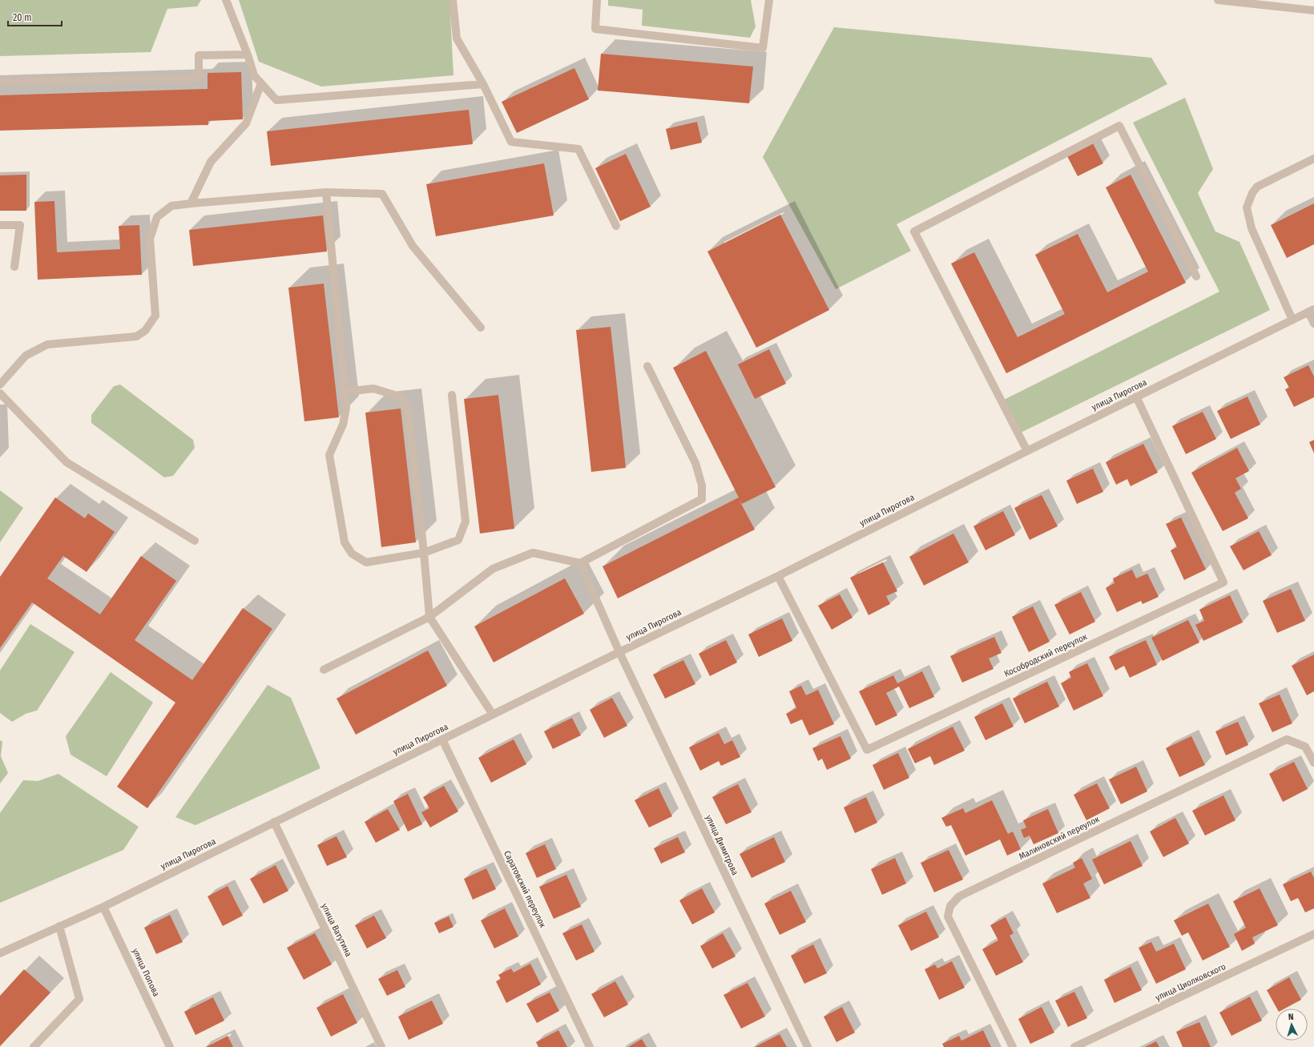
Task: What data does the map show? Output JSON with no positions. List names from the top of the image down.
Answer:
{
  "streets": {
    "street": [
      "улица Пирогова",
      "Кособродский переулок",
      "Малиновский переулок",
      "улица Димитрова",
      "Саратовский переулок",
      "улица Ватутина",
      "улица Попова",
      "улица Циолковского"
    ]
  },
  "crossings": [
    ["улица Пирогова", "Кособродский переулок"],
    ["улица Пирогова", "улица Димитрова"],
    ["улица Пирогова", "Саратовский переулок"],
    ["улица Пирогова", "улица Ватутина"],
    ["улица Пирогова", "улица Попова"]
  ],
  "scale_bar": "20 m",
  "north": "top"
}
